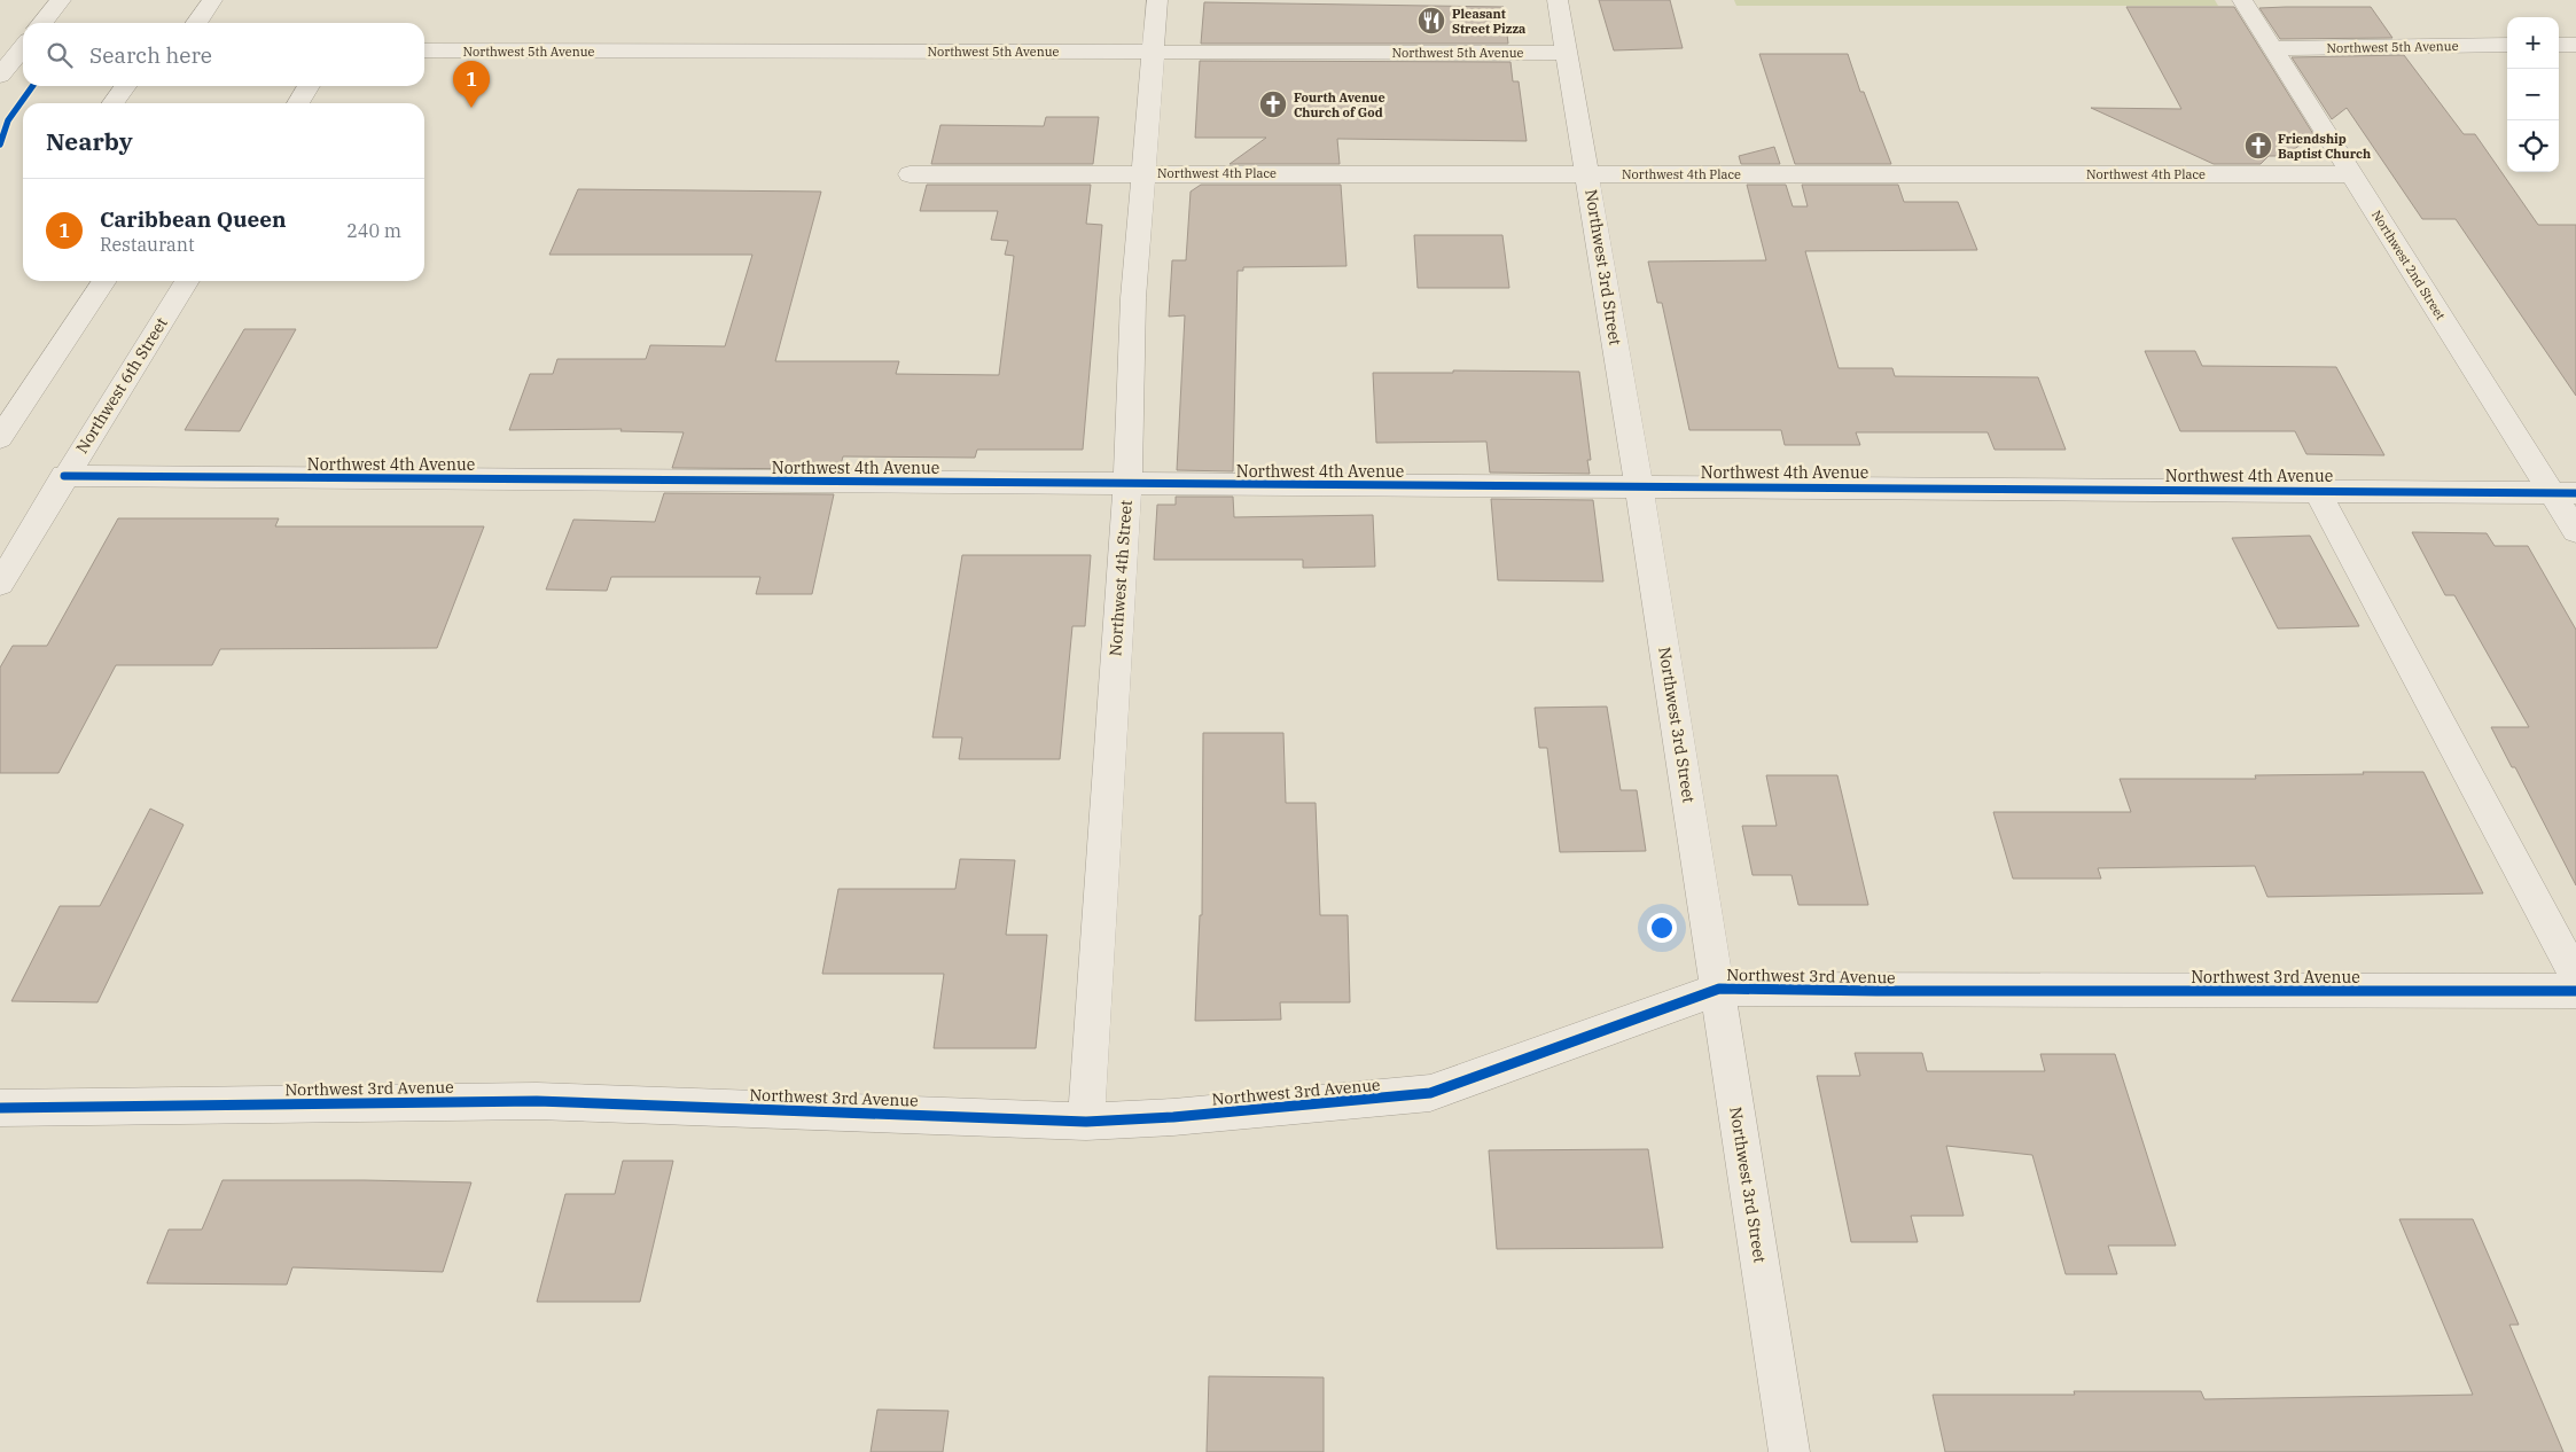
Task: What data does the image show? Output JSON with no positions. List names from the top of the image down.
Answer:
{
  "streets": {
    "street": [
      "Northwest 5th Avenue",
      "Northwest 4th Place",
      "Northwest 2nd Street",
      "Northwest 3rd Street",
      "Northwest 6th Street",
      "Northwest 4th Avenue",
      "Northwest 4th Street",
      "Northwest 3rd Avenue"
    ]
  },
  "crossings": [
    ["Northwest 5th Avenue", "Northwest 2nd Street"],
    ["Northwest 5th Avenue", "Northwest 3rd Street"],
    ["Northwest 5th Avenue", "Northwest 4th Street"],
    ["Northwest 4th Place", "Northwest 2nd Street"],
    ["Northwest 4th Place", "Northwest 3rd Street"],
    ["Northwest 4th Place", "Northwest 4th Street"],
    ["Northwest 2nd Street", "Northwest 4th Avenue"],
    ["Northwest 3rd Street", "Northwest 4th Avenue"],
    ["Northwest 3rd Street", "Northwest 3rd Avenue"],
    ["Northwest 6th Street", "Northwest 4th Avenue"],
    ["Northwest 4th Avenue", "Northwest 4th Street"],
    ["Northwest 4th Street", "Northwest 3rd Avenue"]
  ],
  "places": {
    "restaurant": ["Pleasant Street Pizza"],
    "church": ["Fourth Avenue Church of God", "Friendship Baptist Church"]
  },
  "page": {
    "map_buttons": ["+", "−"],
    "search": "Search here",
    "pins": "1",
    "heading": "Nearby",
    "list": [
      {
        "mark": "1",
        "name": "Caribbean Queen",
        "note": "Restaurant",
        "value": "240 m"
      }
    ]
  }
}
